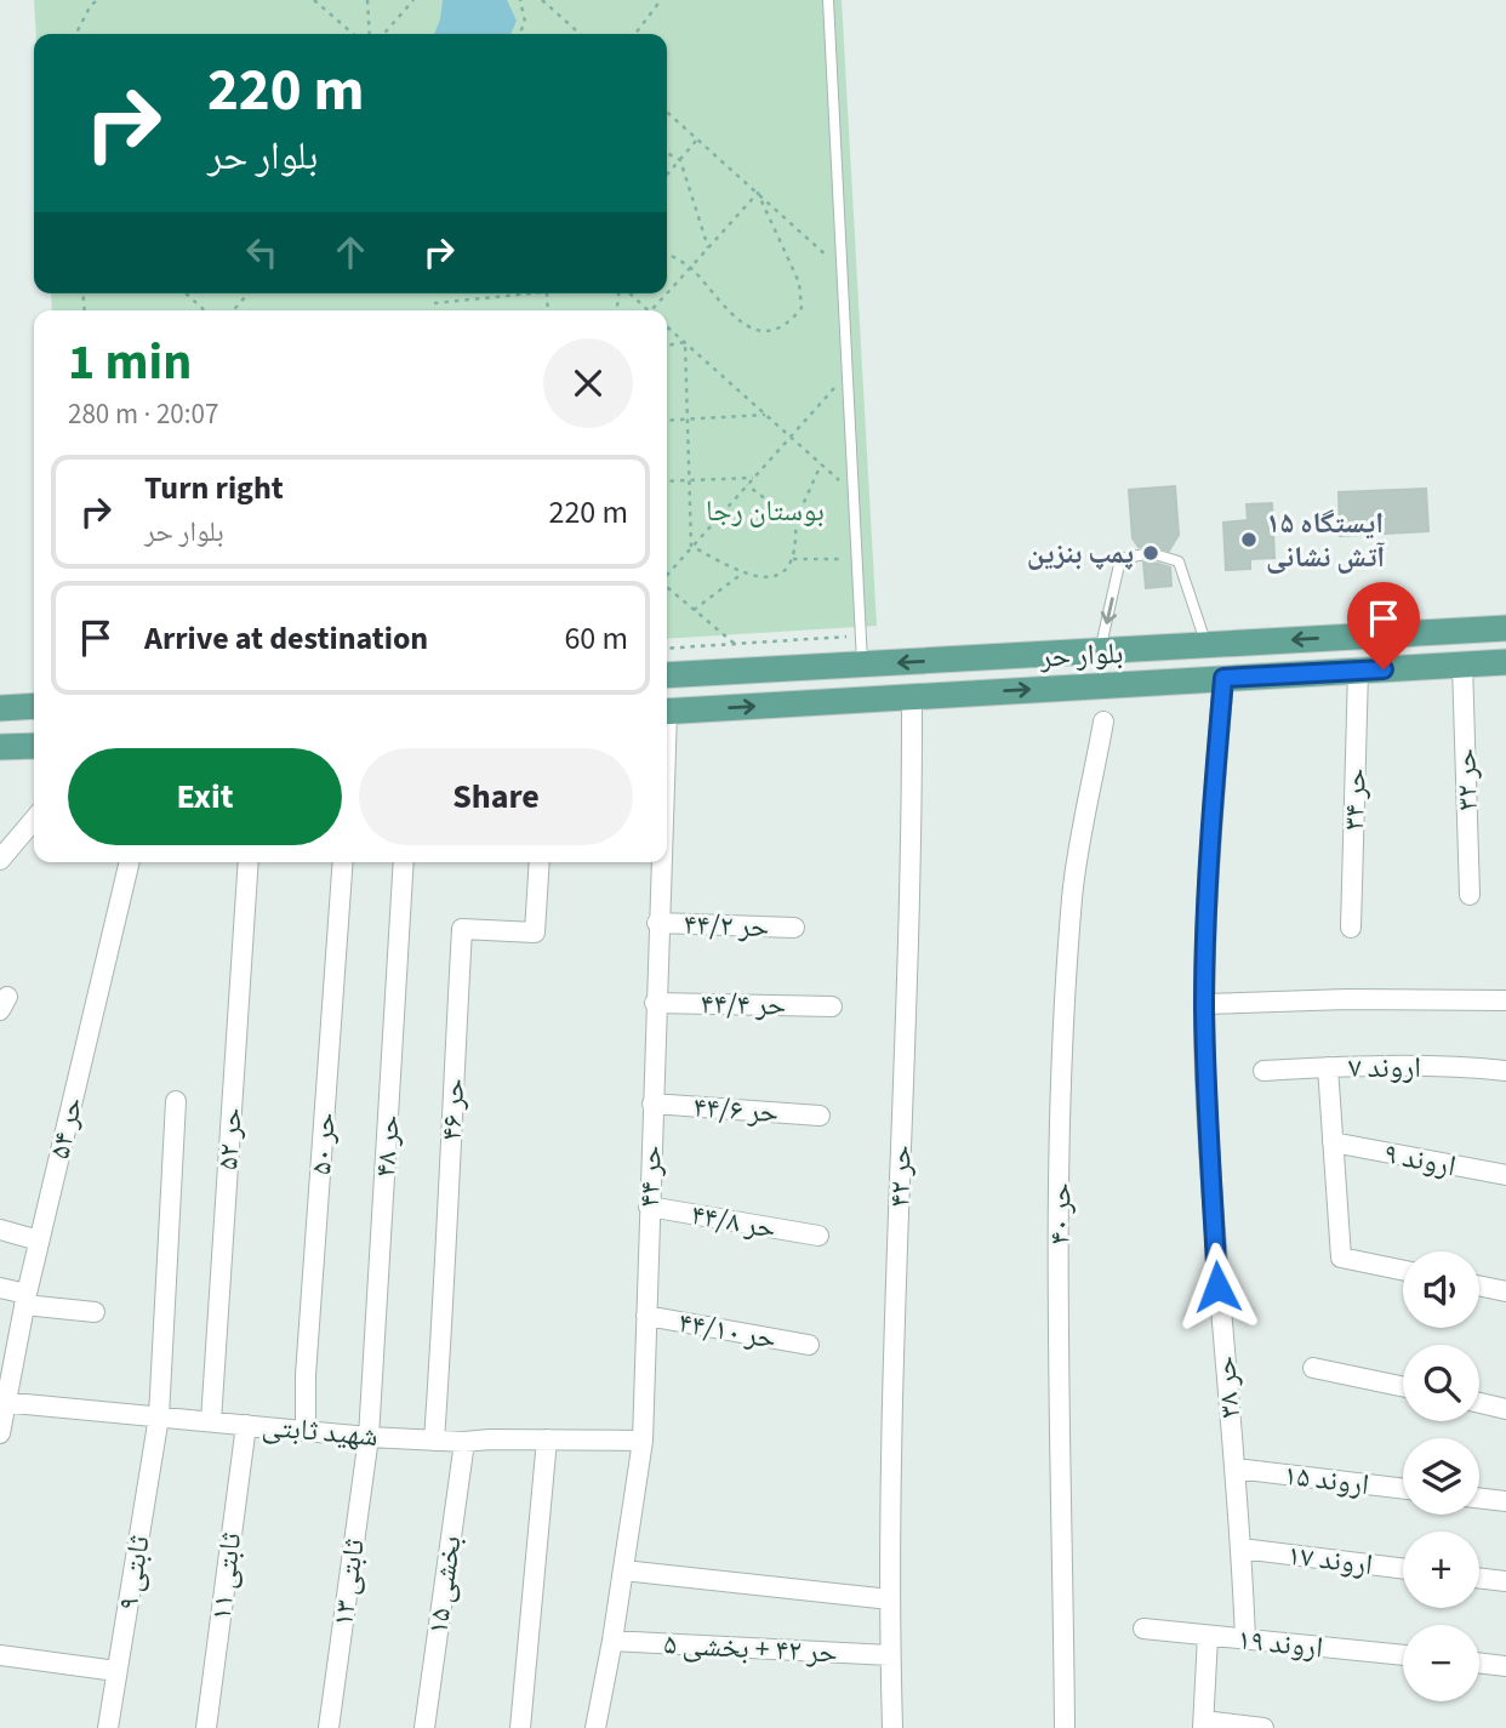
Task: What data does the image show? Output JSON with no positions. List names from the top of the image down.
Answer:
{
  "streets": {
    "main road": ["بلوار حر"],
    "street": [
      "حر ۳۲",
      "حر ۳۴",
      "حر ۴۴/۲",
      "حر ۴۴/۴",
      "اروند ۷",
      "حر ۴۶",
      "حر ۴۴/۶",
      "حر ۵۴",
      "حر ۵۲",
      "حر ۵۰",
      "حر ۴۸",
      "اروند ۹",
      "حر ۴۴",
      "حر ۴۲",
      "حر ۴۰",
      "حر ۴۴/۸",
      "حر ۴۴/۱۰",
      "حر ۳۸",
      "شهید ثابتی",
      "اروند ۱۵",
      "اروند ۱۷",
      "ثابتی ۹",
      "ثابتی ۱۱",
      "ثابتی ۱۳",
      "بخشی ۱۵",
      "اروند ۱۹",
      "حر ۴۲ + بخشی ۵"
    ]
  },
  "crossings": [
    ["بلوار حر", "حر ۳۲"],
    ["بلوار حر", "حر ۳۴"],
    ["بلوار حر", "حر ۴۲"],
    ["بلوار حر", "حر ۳۸"],
    ["حر ۴۴/۲", "حر ۴۴"],
    ["حر ۴۴/۴", "حر ۴۴"],
    ["حر ۴۶", "شهید ثابتی"],
    ["حر ۴۴/۶", "حر ۴۴"],
    ["حر ۵۴", "شهید ثابتی"],
    ["حر ۵۲", "شهید ثابتی"],
    ["حر ۵۰", "شهید ثابتی"],
    ["حر ۴۸", "شهید ثابتی"],
    ["حر ۴۸", "ثابتی ۱۳"],
    ["حر ۴۴", "حر ۴۴/۸"],
    ["حر ۴۴", "حر ۴۴/۱۰"],
    ["حر ۴۴", "شهید ثابتی"],
    ["حر ۴۴", "حر ۴۲ + بخشی ۵"],
    ["حر ۴۲", "حر ۴۲ + بخشی ۵"],
    ["حر ۳۸", "اروند ۱۵"],
    ["حر ۳۸", "اروند ۱۷"],
    ["حر ۳۸", "اروند ۱۹"],
    ["شهید ثابتی", "ثابتی ۹"],
    ["شهید ثابتی", "ثابتی ۱۱"],
    ["شهید ثابتی", "ثابتی ۱۳"],
    ["شهید ثابتی", "بخشی ۱۵"]
  ],
  "parks": ["بوستان رجا"],
  "places": ["ایستگاه ۱۵ آتش نشانی", "پمپ بنزین"],
  "page": {
    "turn": ["220 m", "بلوار حر"],
    "heading": ["1 min", "280 m · 20:07"],
    "list": [
      {
        "name": "Turn right",
        "note": "بلوار حر",
        "value": "220 m"
      },
      {
        "name": "Arrive at destination",
        "value": "60 m"
      }
    ],
    "buttons": ["Exit", "Share"],
    "map_buttons": ["+", "−"]
  }
}
